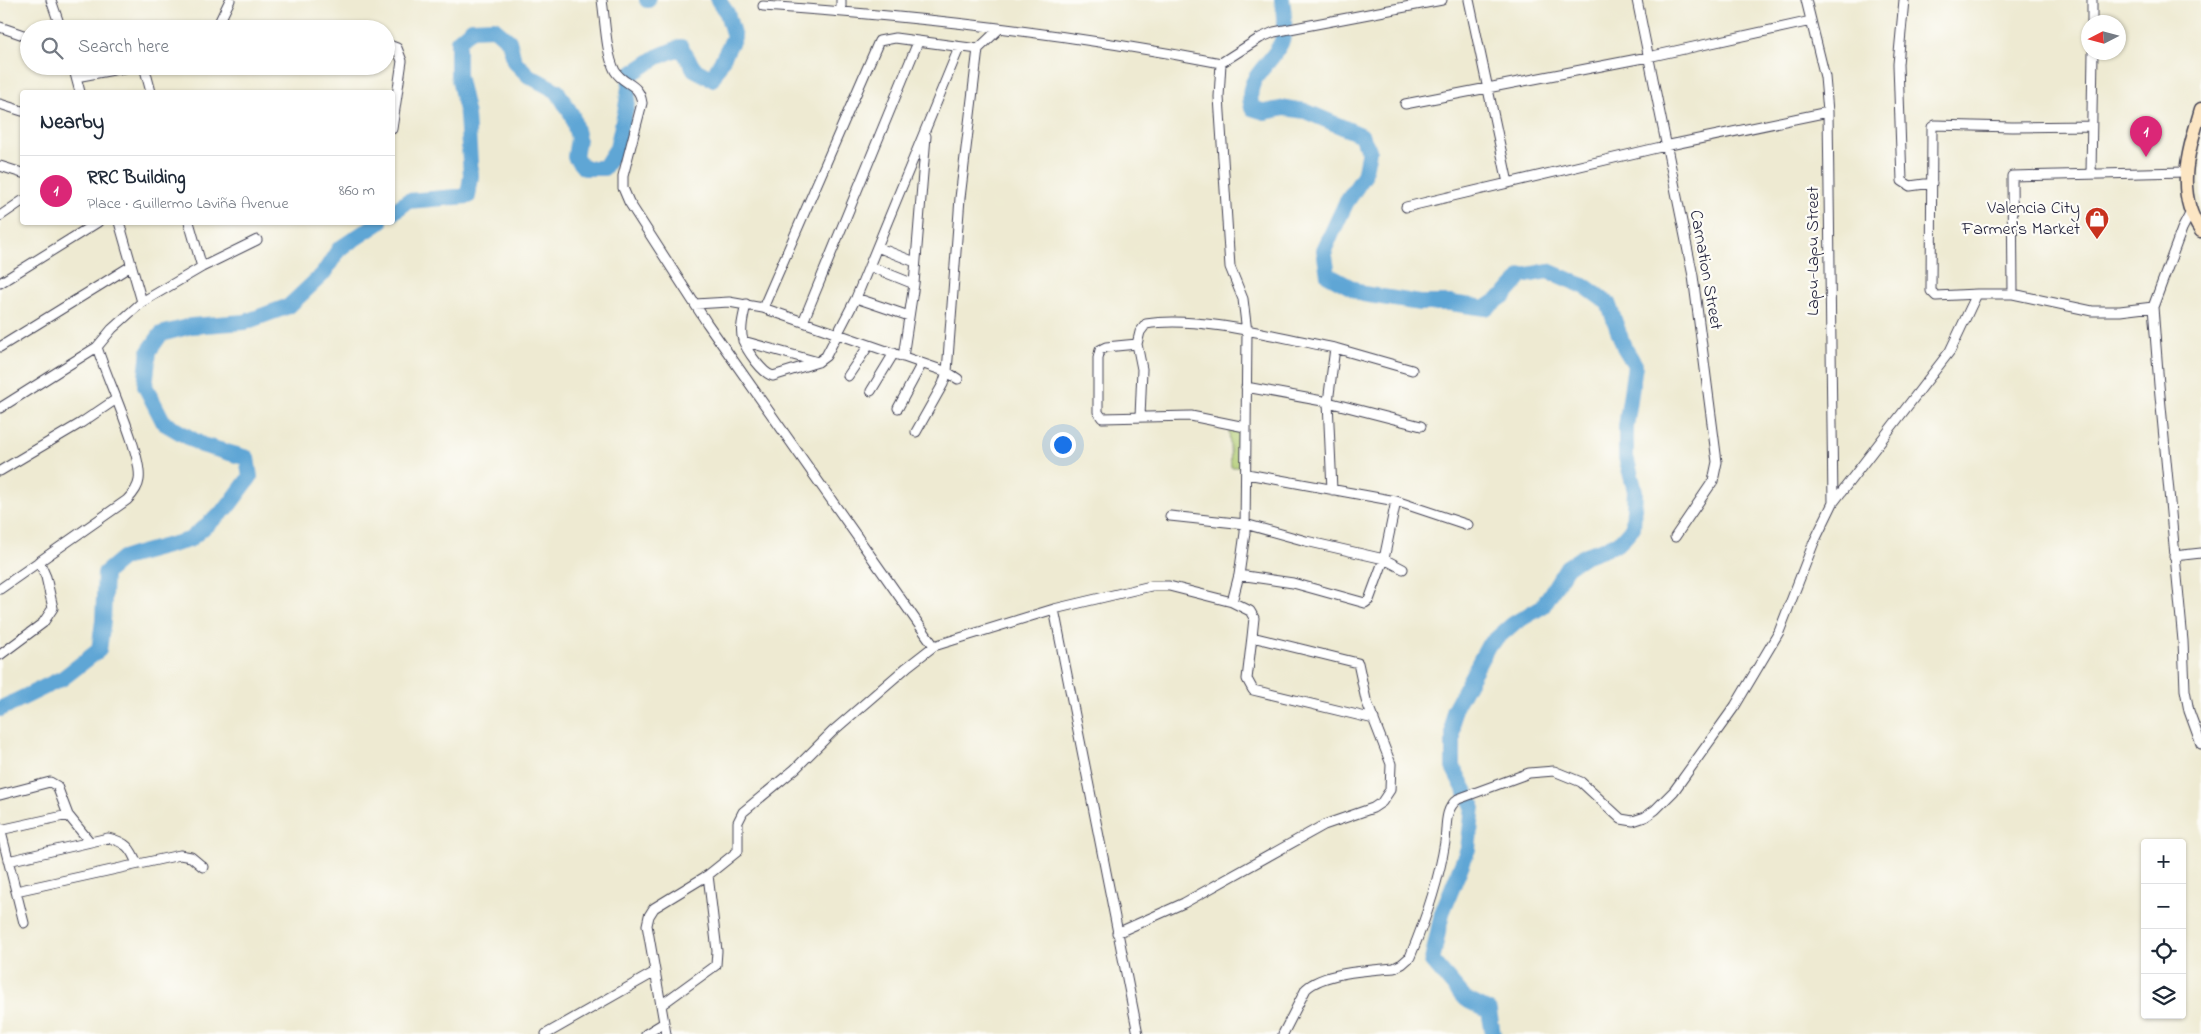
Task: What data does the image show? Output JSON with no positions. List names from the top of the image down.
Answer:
{
  "streets": {
    "street": ["Lapu-Lapu Street", "Carnation Street"]
  },
  "places": {
    "shop": ["Valencia City Farmer's Market"]
  },
  "north": "left",
  "page": {
    "search": "Search here",
    "heading": "Nearby",
    "pins": "1",
    "list": [
      {
        "mark": "1",
        "name": "RRC Building",
        "note": "Place · Guillermo Laviña Avenue",
        "value": "860 m"
      }
    ],
    "map_buttons": ["+", "−"]
  }
}
